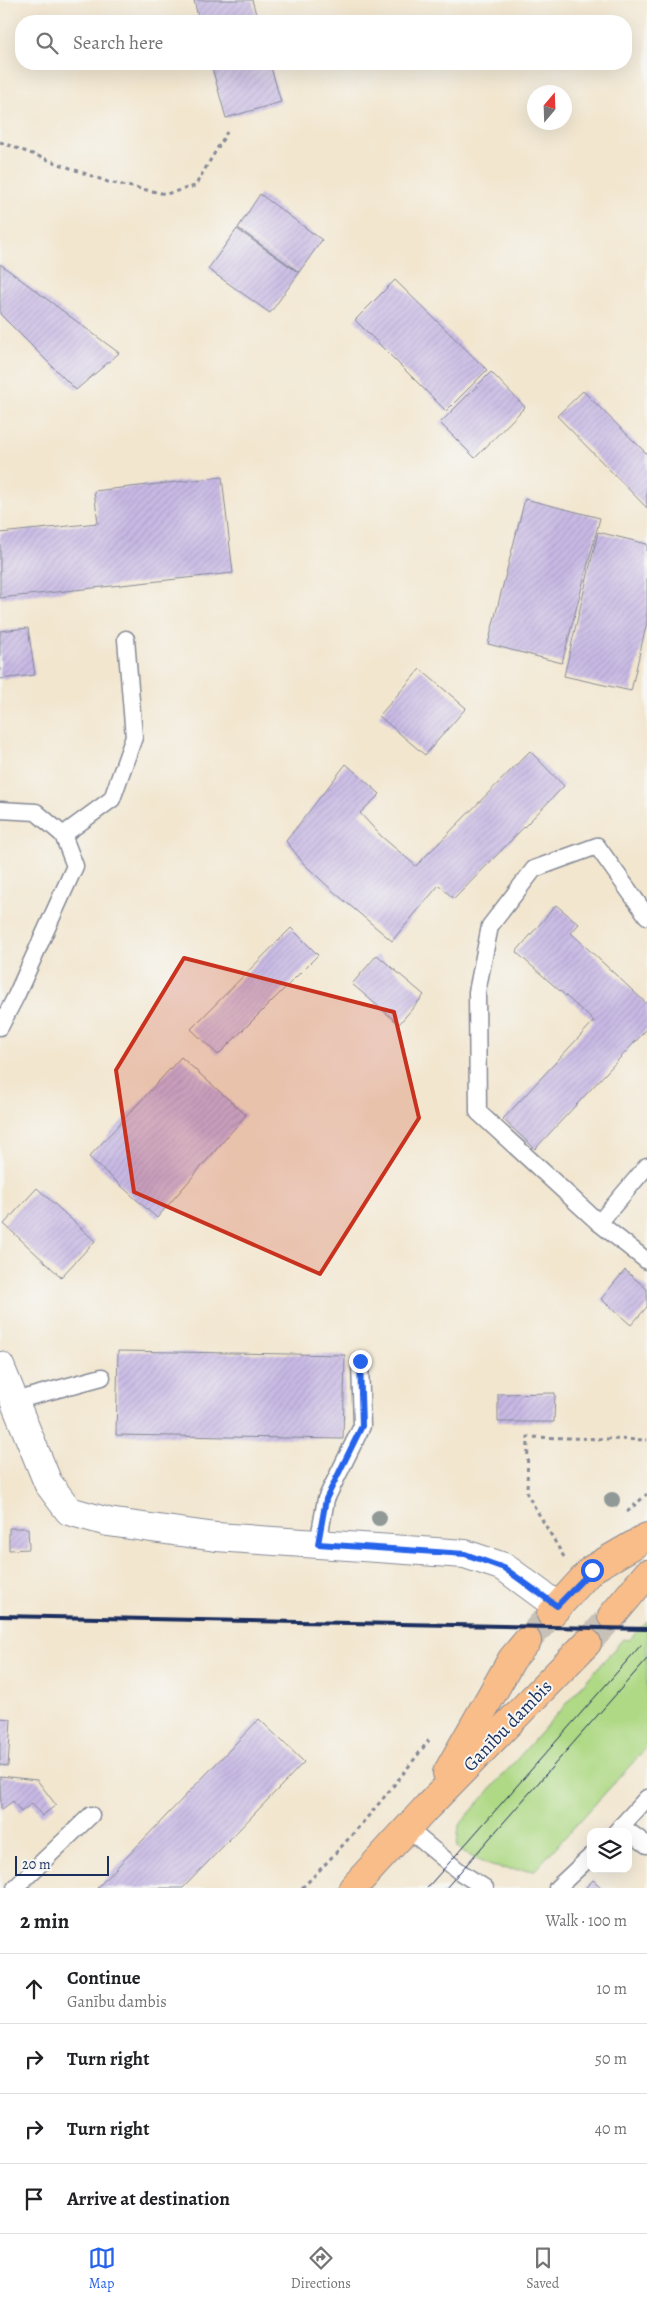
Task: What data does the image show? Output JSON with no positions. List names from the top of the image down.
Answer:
{
  "streets": {
    "main road": ["Ganību dambis"]
  },
  "scale_bar": "20 m",
  "north": "top",
  "page": {
    "search": "Search here",
    "scale": "20 m",
    "heading": ["2 min", "Walk · 100 m"],
    "list": [
      ["Continue", "Ganību dambis", "10 m"],
      ["Turn right", "50 m"],
      ["Turn right", "40 m"],
      "Arrive at destination"
    ],
    "nav": ["Map", "Directions", "Saved"]
  }
}
